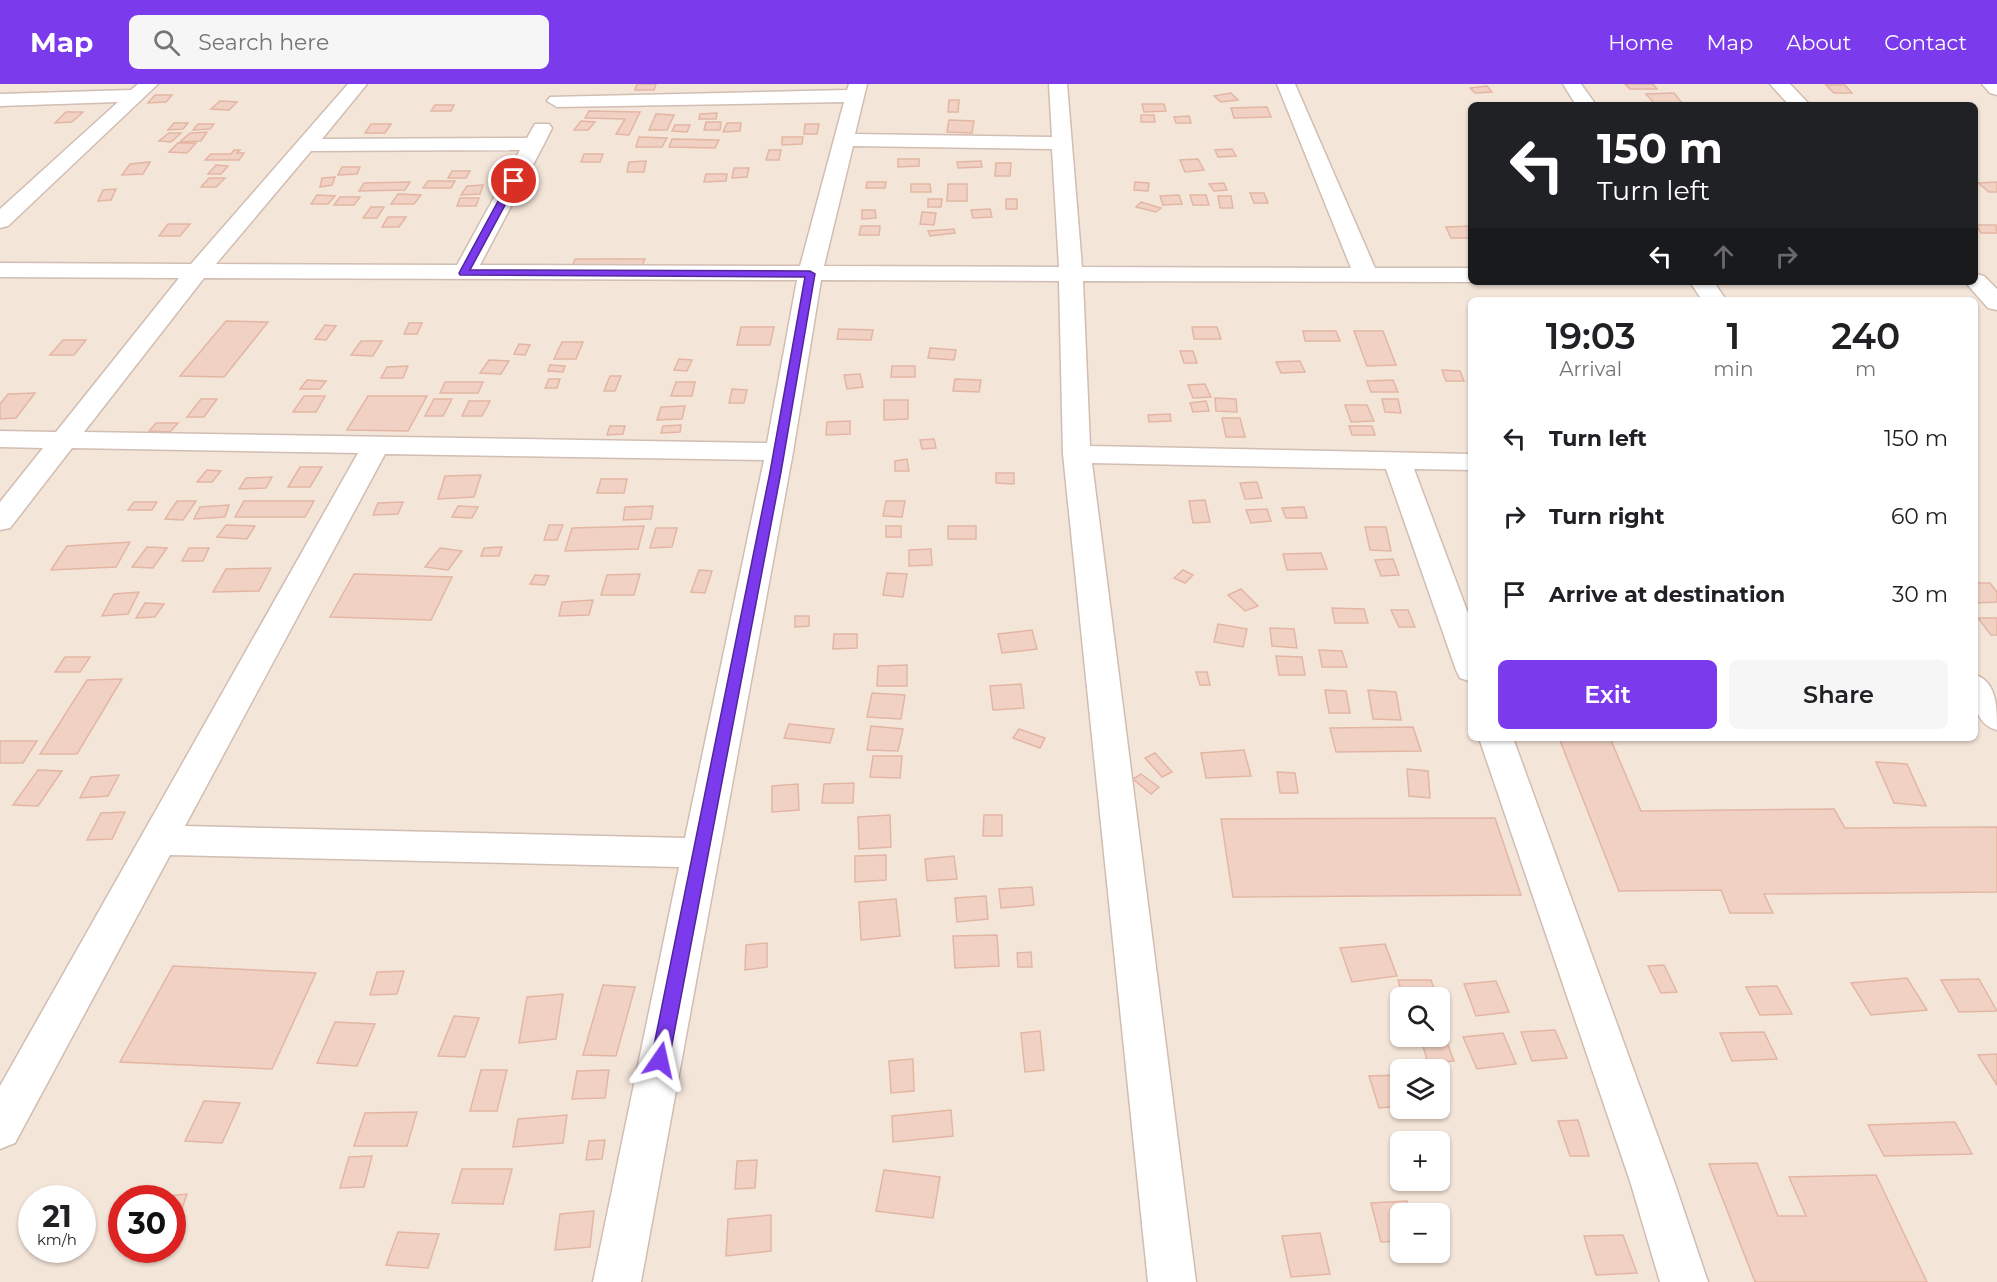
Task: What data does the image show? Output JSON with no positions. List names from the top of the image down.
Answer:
{
  "page": {
    "header": "Map",
    "search": "Search here",
    "nav": [
      "Home",
      "Map",
      "About",
      "Contact"
    ],
    "turn": ["150 m", "Turn left"],
    "eta": [
      "19:03",
      "Arrival",
      "1",
      "min",
      "240",
      "m"
    ],
    "list": [
      {
        "name": "Turn left",
        "value": "150 m"
      },
      {
        "name": "Turn right",
        "value": "60 m"
      },
      {
        "name": "Arrive at destination",
        "value": "30 m"
      }
    ],
    "buttons": ["Exit", "Share"],
    "map_buttons": ["+", "−"],
    "speed": "21 km/h",
    "limit": "30"
  }
}
